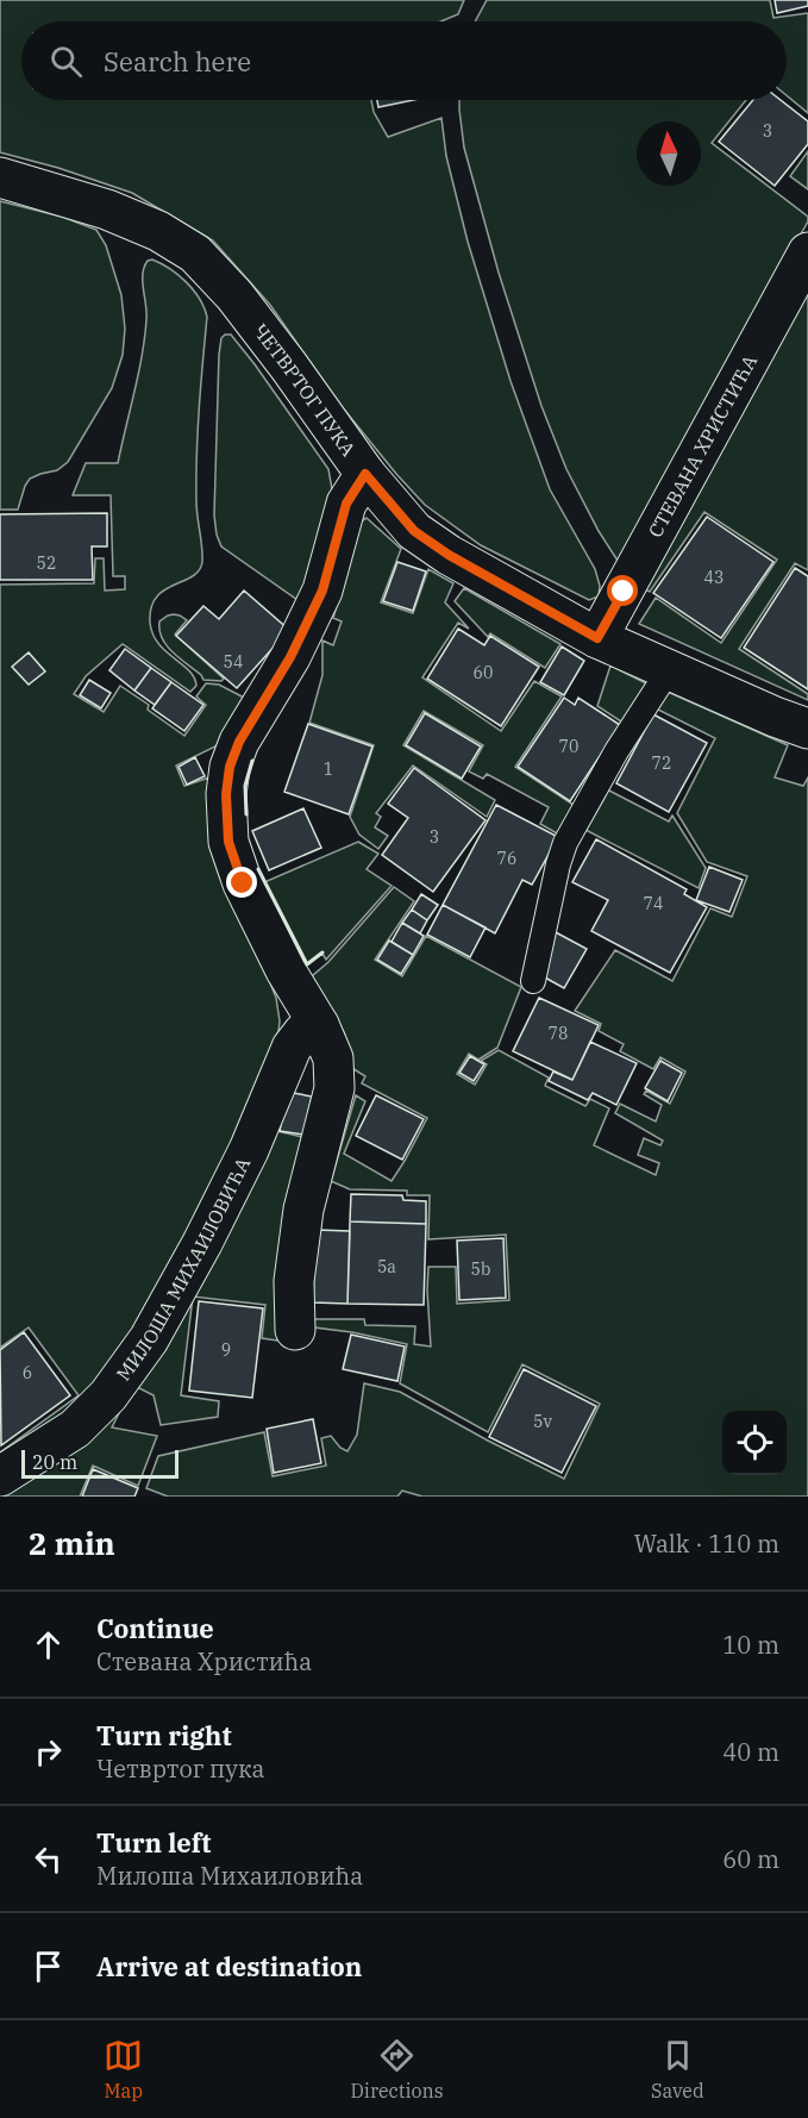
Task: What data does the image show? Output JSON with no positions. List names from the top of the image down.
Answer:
{
  "streets": {
    "street": ["ЧЕТВРТОГ ПУКА", "СТЕВАНА ХРИСТИЋА", "МИЛОША МИХАИЛОВИЋА"]
  },
  "crossings": [
    ["ЧЕТВРТОГ ПУКА", "СТЕВАНА ХРИСТИЋА"]
  ],
  "house_numbers": [
    "3",
    "52",
    "43",
    "54",
    "60",
    "70",
    "72",
    "1",
    "3",
    "76",
    "74",
    "78",
    "5a",
    "5b",
    "9",
    "6",
    "5v"
  ],
  "scale_bar": "20 m",
  "north": "top",
  "page": {
    "search": "Search here",
    "scale": "20 m",
    "heading": ["2 min", "Walk · 110 m"],
    "list": [
      ["Continue", "Стевана Христића", "10 m"],
      ["Turn right", "Четвртог пука", "40 m"],
      ["Turn left", "Милоша Михаиловића", "60 m"],
      "Arrive at destination"
    ],
    "nav": ["Map", "Directions", "Saved"]
  }
}
